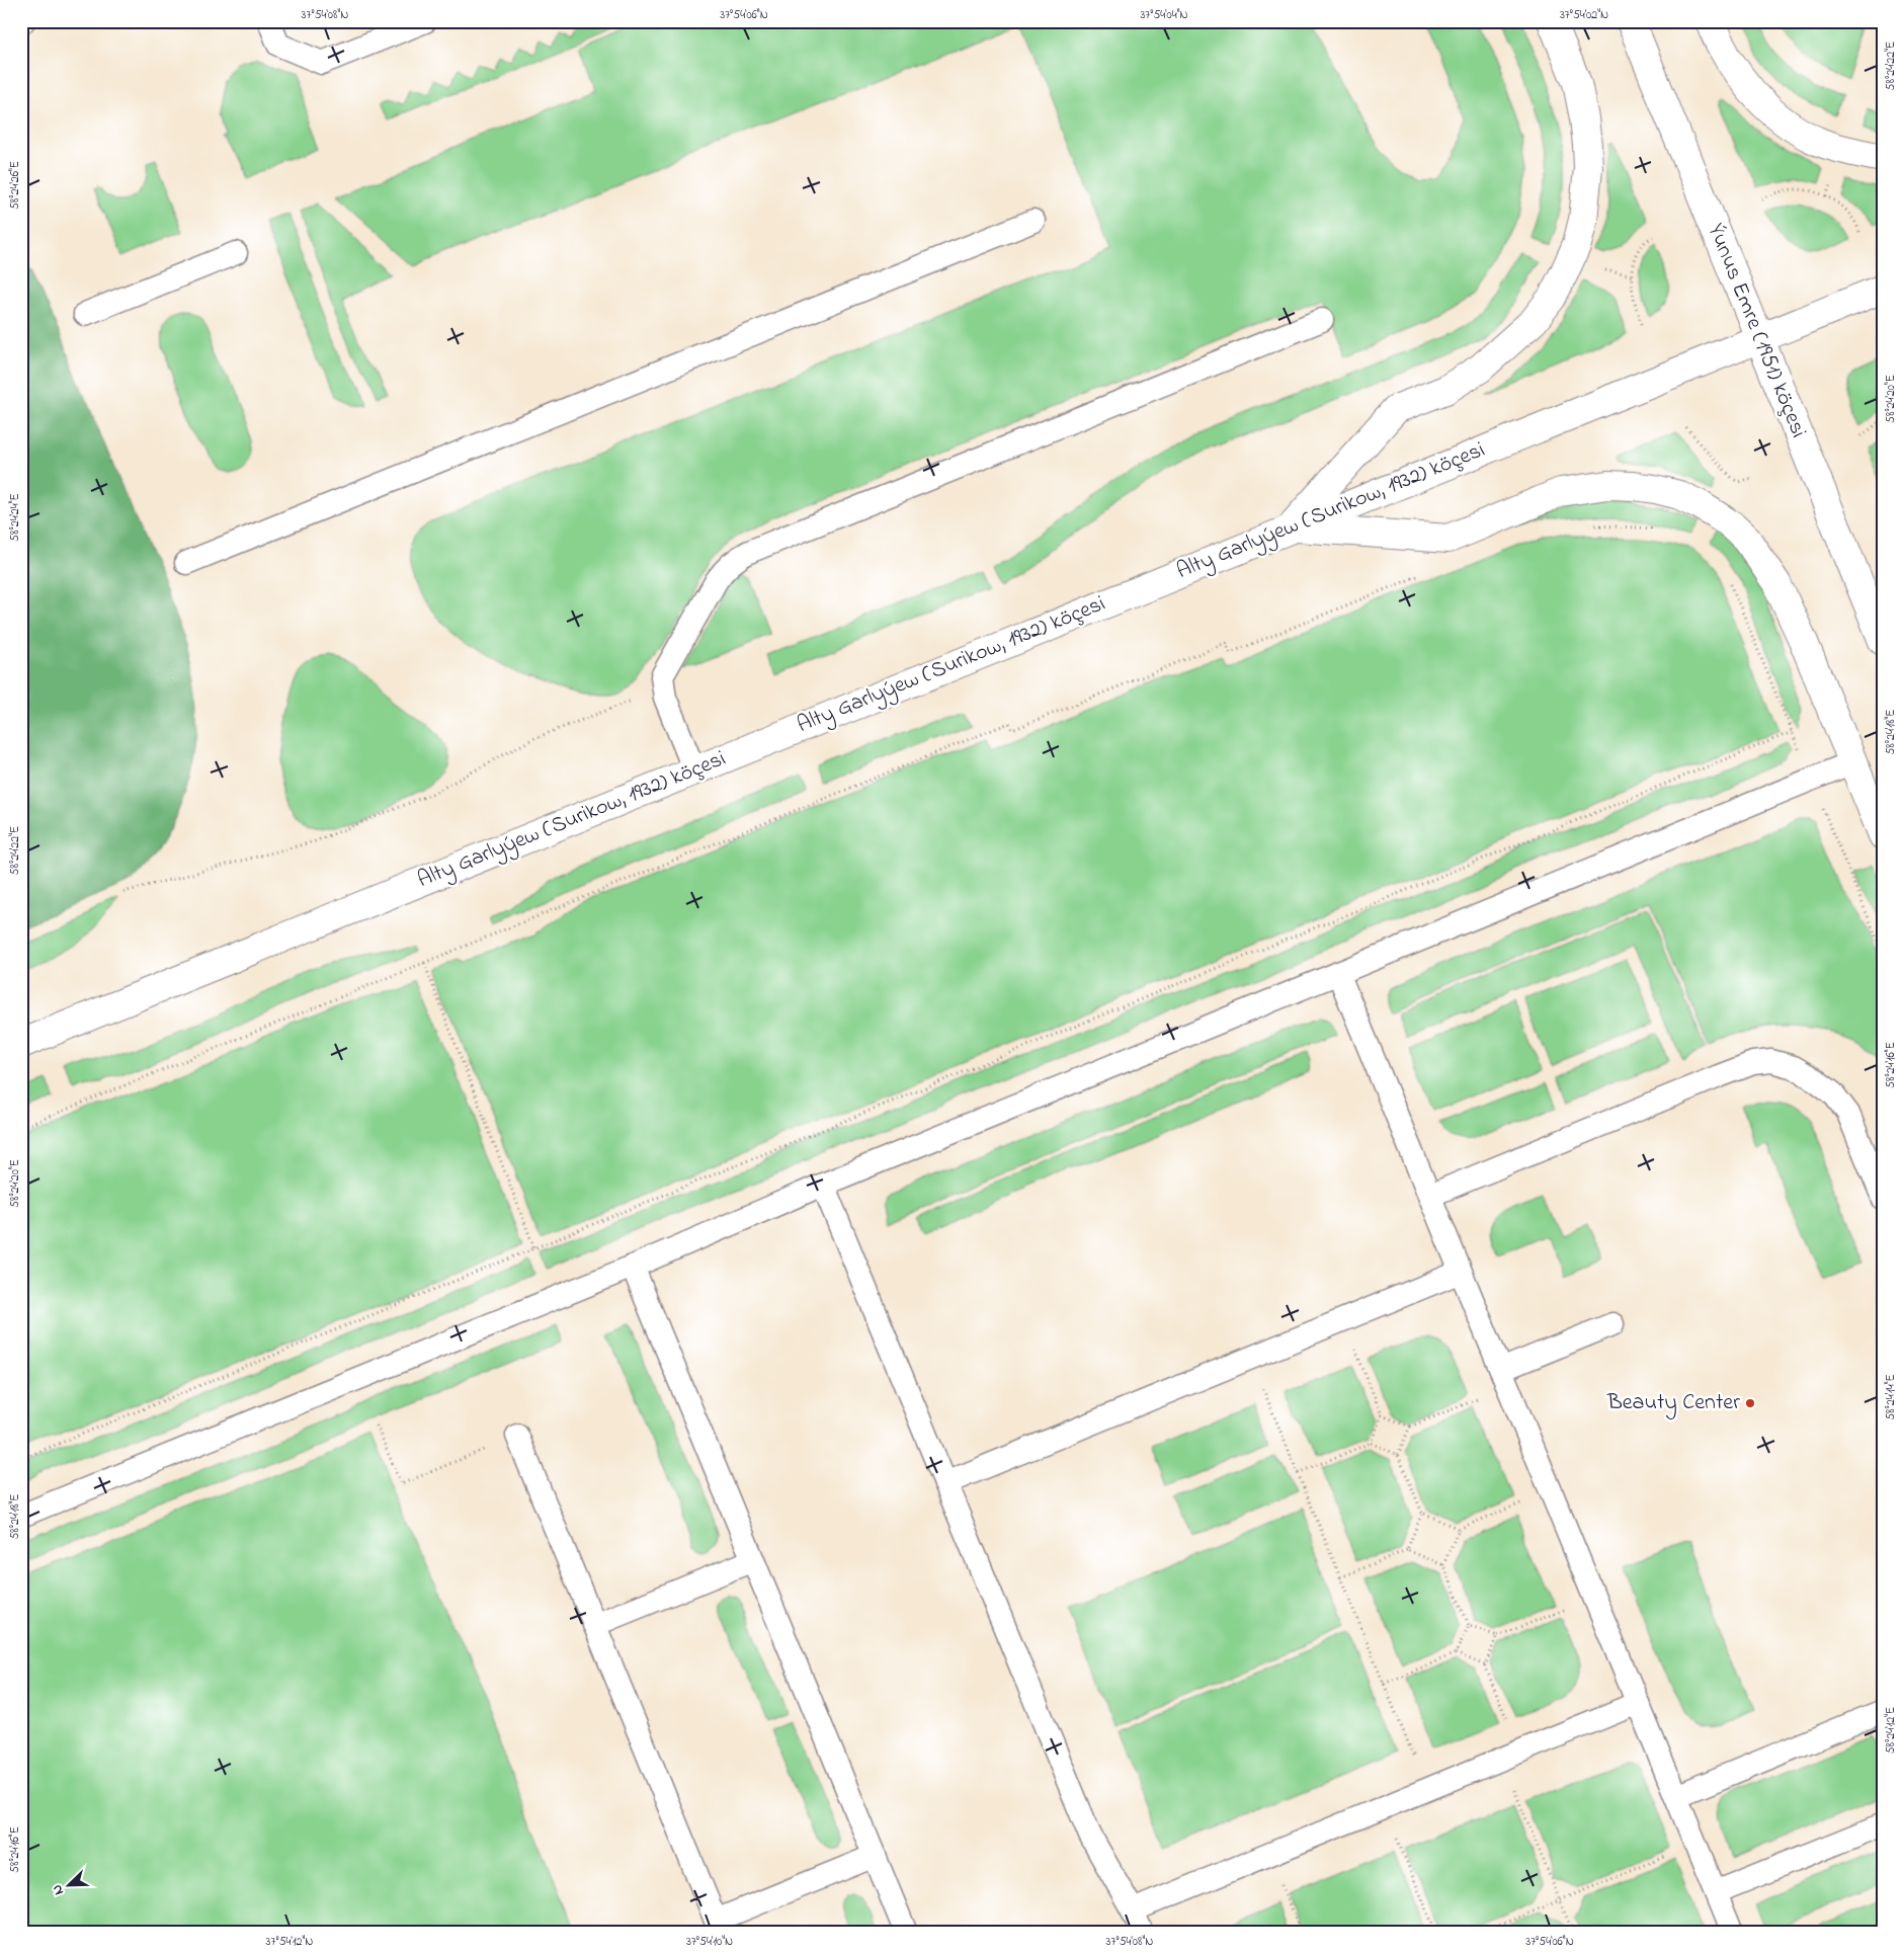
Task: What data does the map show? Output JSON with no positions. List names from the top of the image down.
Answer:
{
  "streets": {
    "street": ["Ýunus Emre (1951) köçesi", "Alty Garlyýew (Surikow, 1932) köçesi"]
  },
  "crossings": [
    ["Ýunus Emre (1951) köçesi", "Alty Garlyýew (Surikow, 1932) köçesi"]
  ],
  "places": ["Beauty Center"],
  "north": "bottom left",
  "coordinates": [
    "37°54'08\"N",
    "37°54'06\"N",
    "37°54'04\"N",
    "37°54'02\"N",
    "58°24'22\"E",
    "58°24'26\"E",
    "58°24'20\"E",
    "58°24'24\"E",
    "58°24'18\"E",
    "58°24'16\"E",
    "58°24'14\"E",
    "58°24'12\"E",
    "37°54'12\"N",
    "37°54'10\"N"
  ]
}
